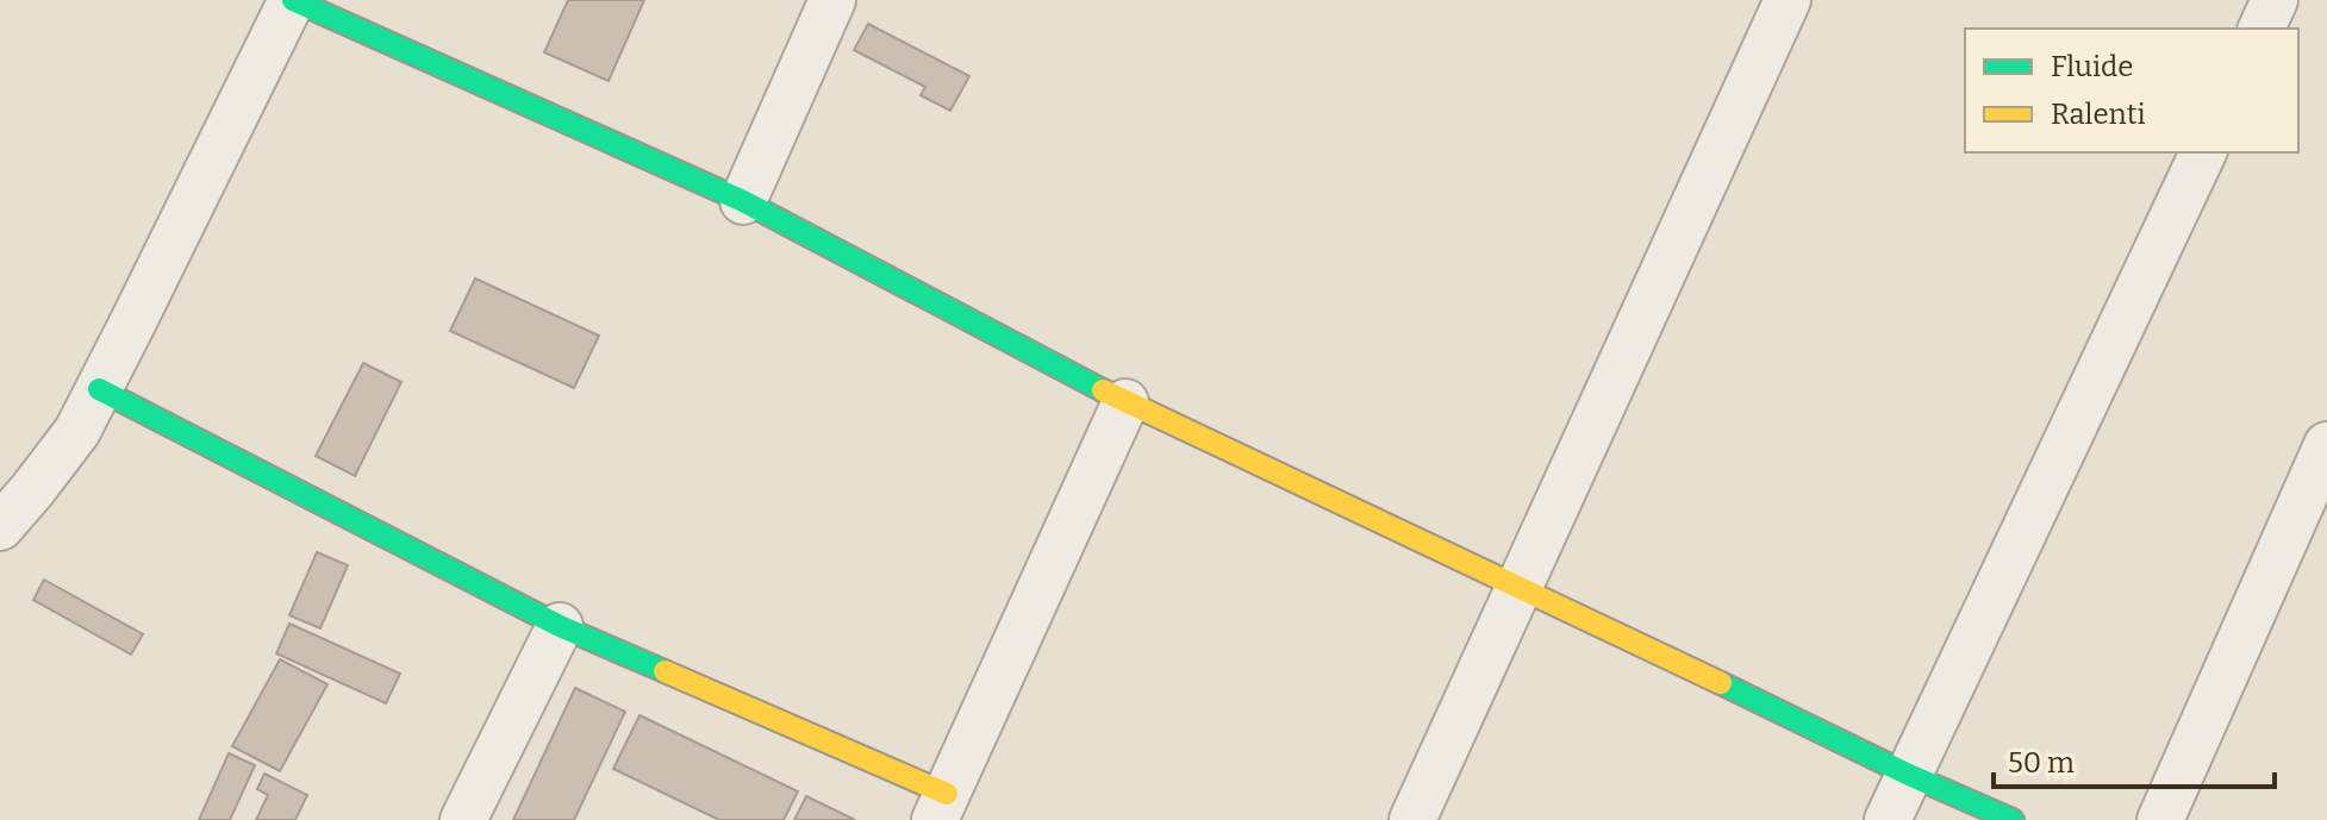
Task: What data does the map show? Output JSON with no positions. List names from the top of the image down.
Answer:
{
  "legend": ["Fluide", "Ralenti"],
  "scale_bar": "50 m"
}
